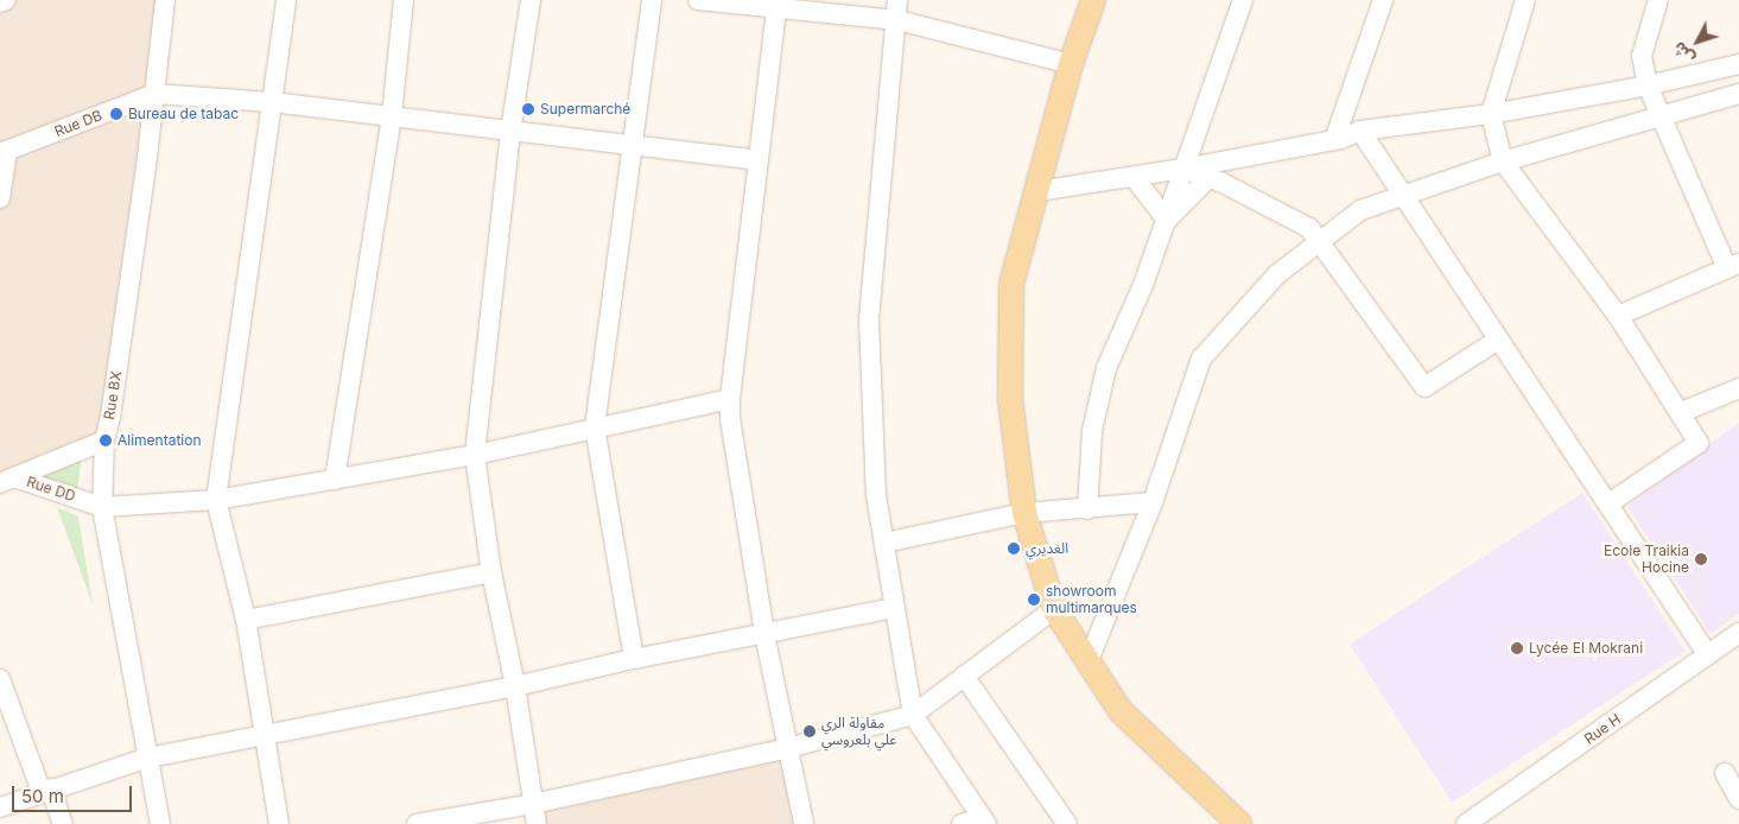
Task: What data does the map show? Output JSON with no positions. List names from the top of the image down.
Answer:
{
  "streets": {
    "street": [
      "Rue DB",
      "Rue BX",
      "Rue DD",
      "Rue H"
    ]
  },
  "crossings": [
    ["Rue DB", "Rue BX"],
    ["Rue BX", "Rue DD"]
  ],
  "places": [
    "Supermarché",
    "Bureau de tabac",
    "Alimentation",
    "الغديري",
    "Ecole Traikia Hocine",
    "showroom multimarques",
    "Lycée El Mokrani",
    "مقاولة الري علي بلعروسي"
  ],
  "scale_bar": "50 m",
  "north": "bottom left"
}
